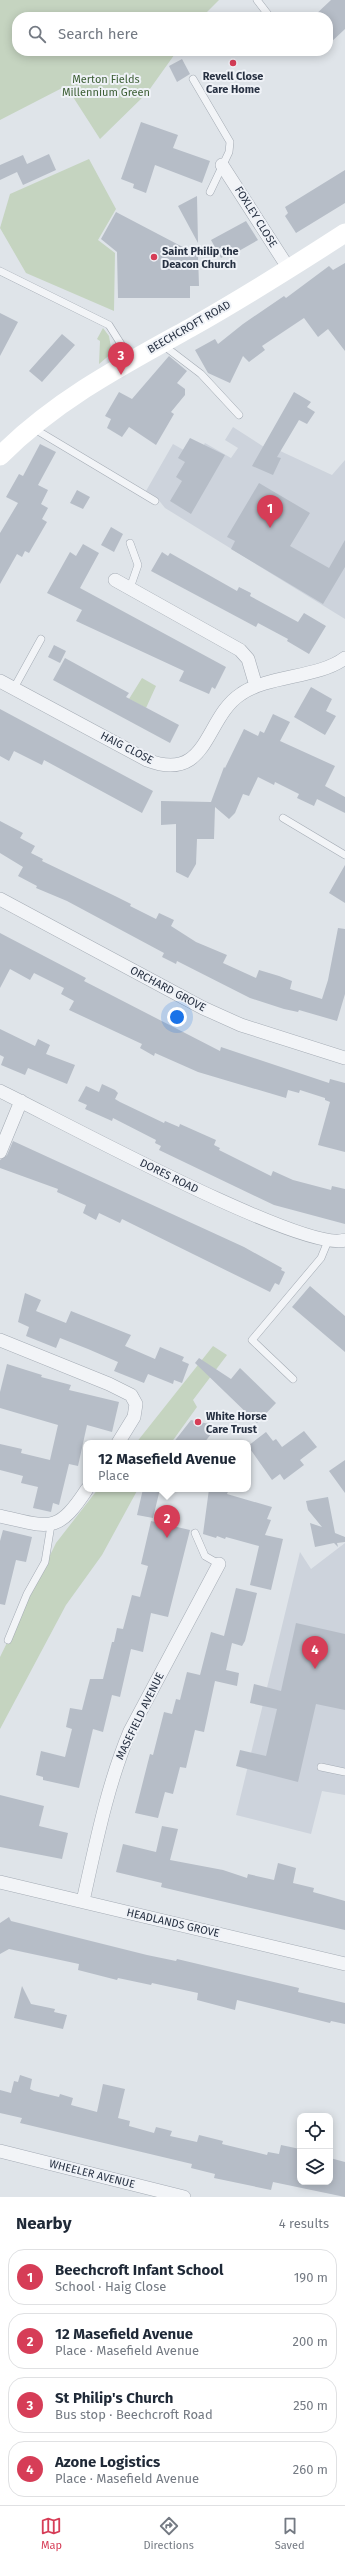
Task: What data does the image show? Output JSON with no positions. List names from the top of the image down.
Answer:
{
  "streets": {
    "main road": ["BEECHCROFT ROAD"],
    "street": [
      "FOXLEY CLOSE",
      "HAIG CLOSE",
      "ORCHARD GROVE",
      "DORES ROAD",
      "MASEFIELD AVENUE",
      "HEADLANDS GROVE",
      "WHEELER AVENUE"
    ]
  },
  "crossings": [
    ["FOXLEY CLOSE", "BEECHCROFT ROAD"],
    ["MASEFIELD AVENUE", "HEADLANDS GROVE"]
  ],
  "parks": ["Merton Fields Millennium Green"],
  "places": ["Revell Close Care Home", "Saint Philip the Deacon Church", "White Horse Care Trust"],
  "page": {
    "search": "Search here",
    "pins": [
      "3",
      "1",
      "2",
      "4"
    ],
    "popup": ["12 Masefield Avenue", "Place"],
    "heading": ["Nearby", "4 results"],
    "list": [
      {
        "mark": "1",
        "name": "Beechcroft Infant School",
        "note": "School · Haig Close",
        "value": "190 m"
      },
      {
        "mark": "2",
        "name": "12 Masefield Avenue",
        "note": "Place · Masefield Avenue",
        "value": "200 m"
      },
      {
        "mark": "3",
        "name": "St Philip's Church",
        "note": "Bus stop · Beechcroft Road",
        "value": "250 m"
      },
      {
        "mark": "4",
        "name": "Azone Logistics",
        "note": "Place · Masefield Avenue",
        "value": "260 m"
      }
    ],
    "nav": ["Map", "Directions", "Saved"]
  }
}
